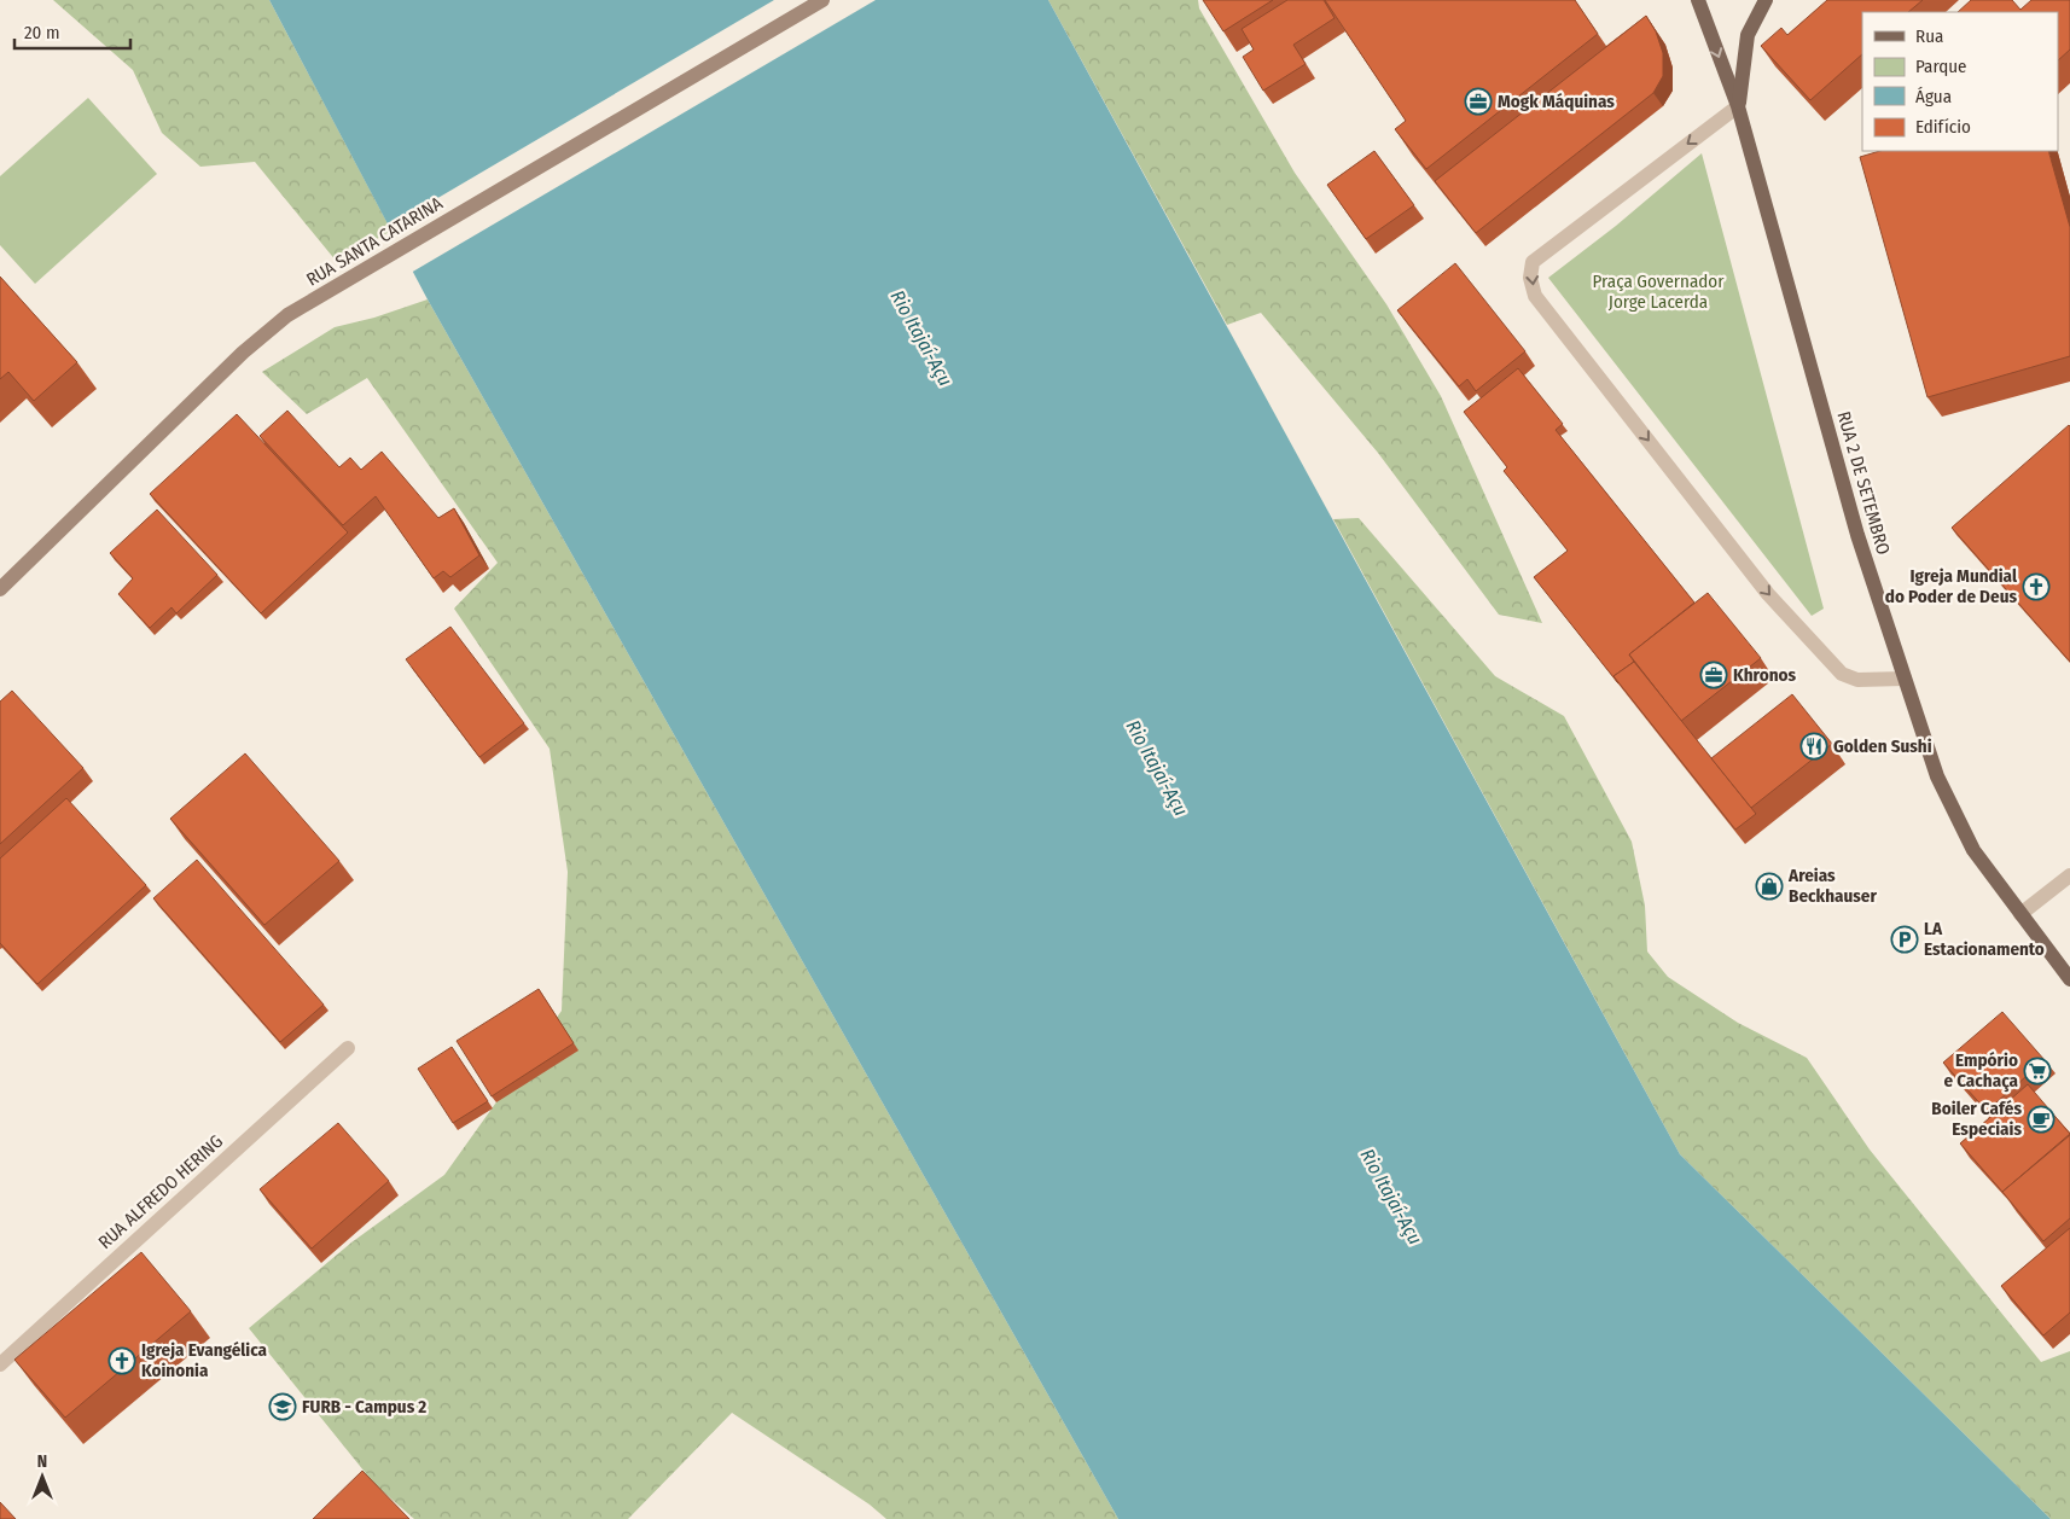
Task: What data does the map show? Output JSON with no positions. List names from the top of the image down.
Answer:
{
  "streets": {
    "main road": ["RUA SANTA CATARINA", "RUA 2 DE SETEMBRO"],
    "street": ["RUA ALFREDO HERING"]
  },
  "water": ["Rio Itajaí-Açu"],
  "parks": ["Praça Governador Jorge Lacerda"],
  "places": {
    "office": ["Mogk Máquinas", "Khronos"],
    "church": ["Igreja Mundial do Poder de Deus", "Igreja Evangélica Koinonia"],
    "restaurant": ["Golden Sushi"],
    "shop": ["Areias Beckhauser"],
    "parking": ["LA Estacionamento"],
    "supermarket": ["Empório e Cachaça"],
    "cafe": ["Boiler Cafés Especiais"],
    "school or university": ["FURB - Campus 2"]
  },
  "legend": [
    "Rua",
    "Parque",
    "Água",
    "Edifício"
  ],
  "scale_bar": "20 m",
  "north": "top"
}
